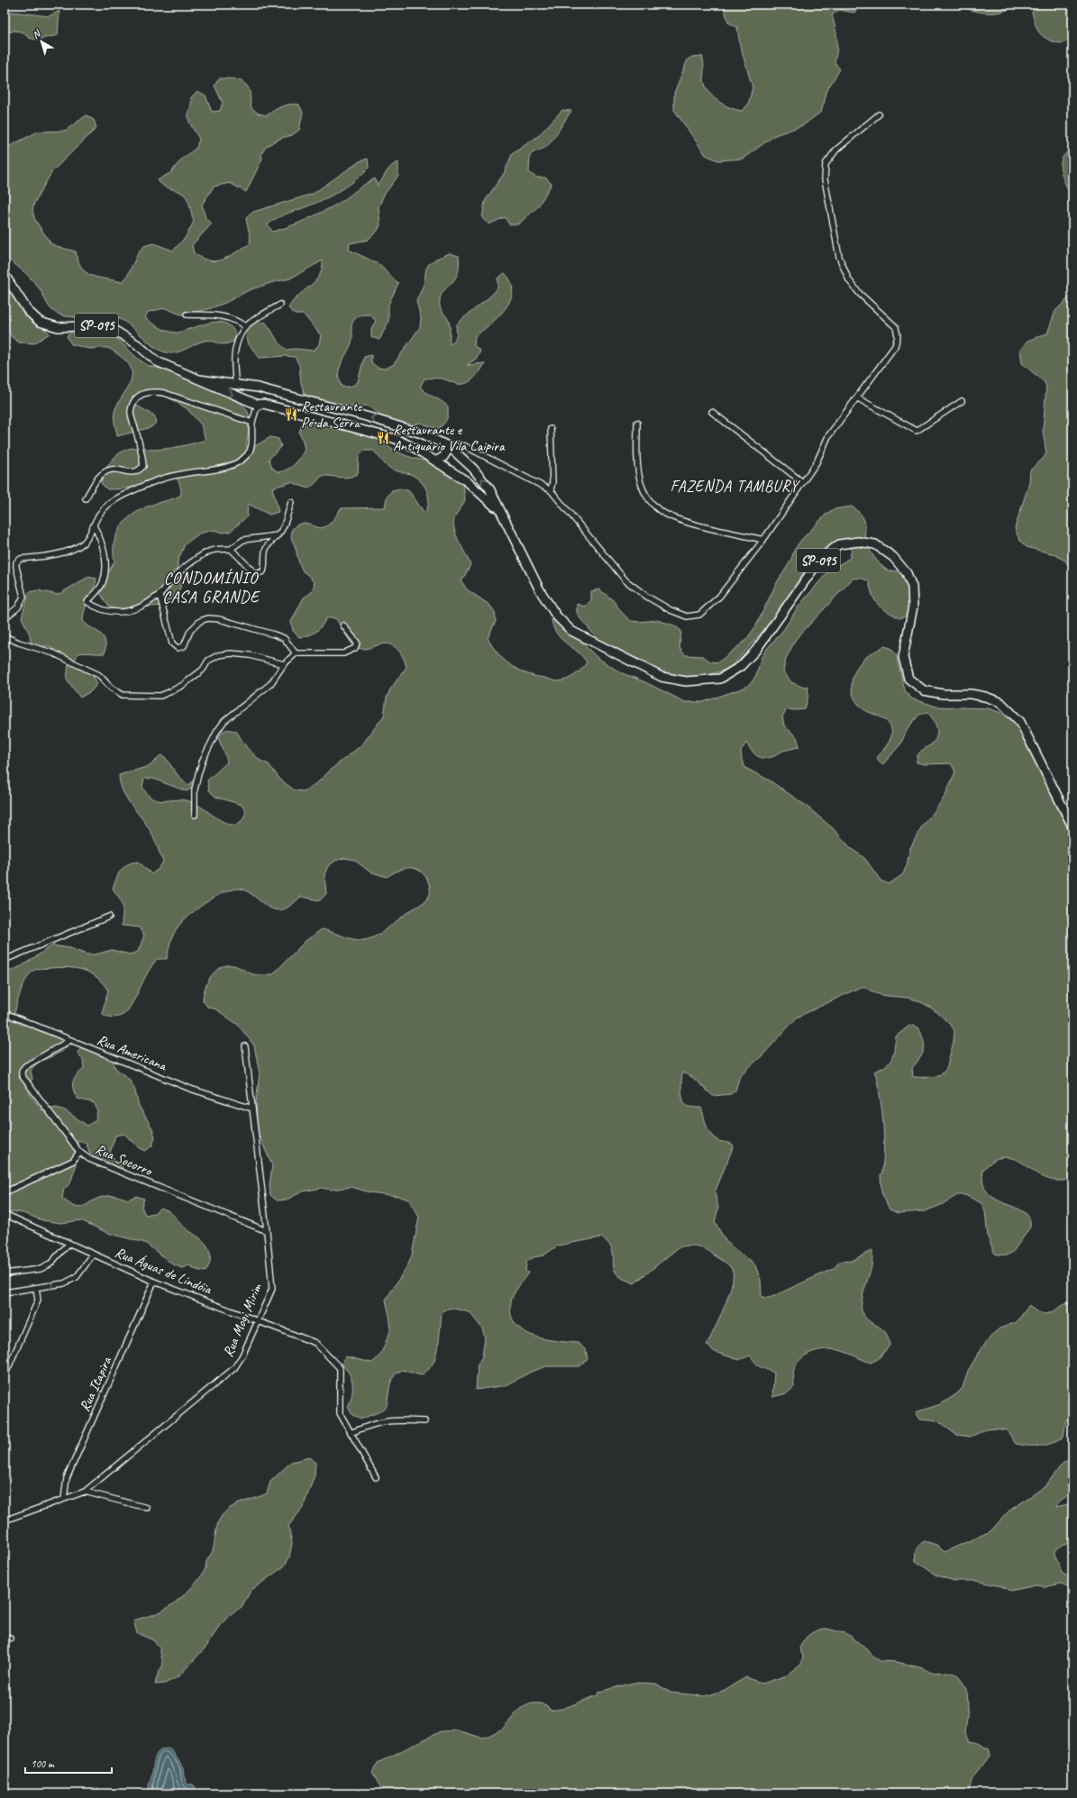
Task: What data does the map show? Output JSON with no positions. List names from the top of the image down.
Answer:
{
  "streets": {
    "main road": ["SP-095"],
    "street": [
      "Rua Americana",
      "Rua Socorro",
      "Rua Águas de Lindóia",
      "Rua Mogi Mirim",
      "Rua Itapira"
    ]
  },
  "crossings": [
    ["Rua Americana", "Rua Socorro"],
    ["Rua Americana", "Rua Mogi Mirim"],
    ["Rua Socorro", "Rua Mogi Mirim"],
    ["Rua Águas de Lindóia", "Rua Mogi Mirim"],
    ["Rua Águas de Lindóia", "Rua Itapira"],
    ["Rua Mogi Mirim", "Rua Itapira"]
  ],
  "districts": ["FAZENDA TAMBURY", "CONDOMÍNIO CASA GRANDE"],
  "places": {
    "restaurant": ["Restaurante Pé da Serra", "Restaurante e Antiquário Vila Caipira"]
  },
  "scale_bar": "100 m",
  "north": "top left"
}
